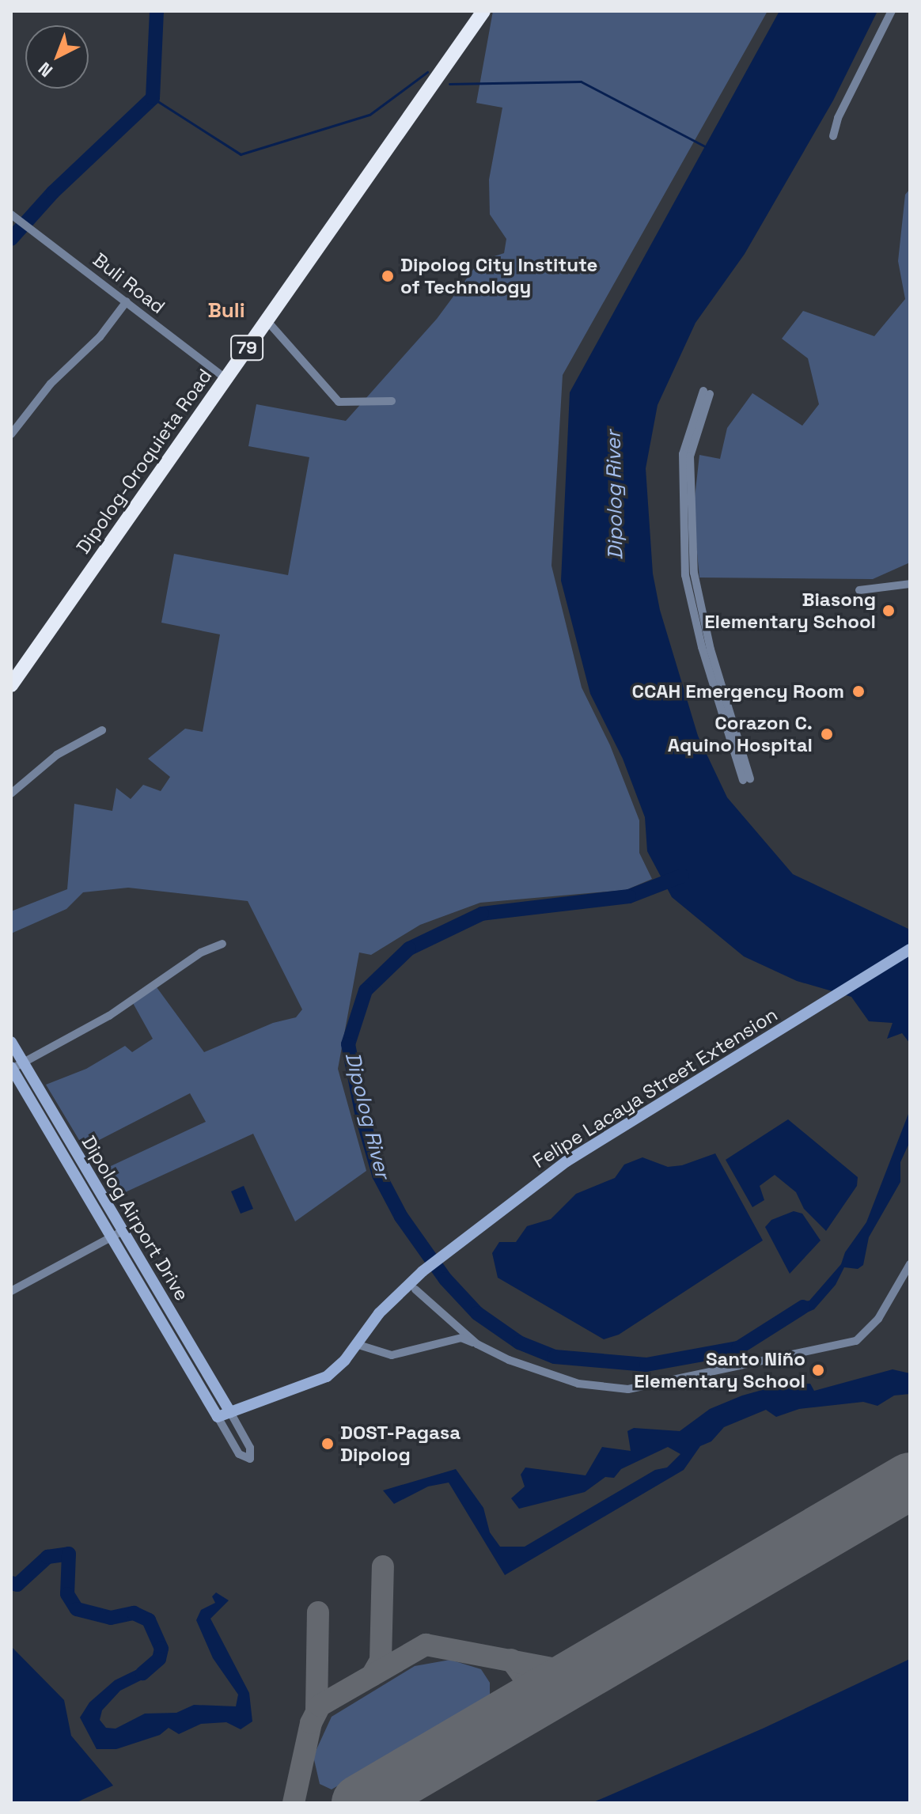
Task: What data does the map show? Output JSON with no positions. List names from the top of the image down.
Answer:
{
  "streets": {
    "highway": ["79", "Dipolog-Oroquieta Road"],
    "main road": ["Felipe Lacaya Street Extension", "Dipolog Airport Drive"],
    "street": ["Buli Road"]
  },
  "crossings": [
    ["Buli Road", "Dipolog-Oroquieta Road"],
    ["Felipe Lacaya Street Extension", "Dipolog Airport Drive"]
  ],
  "districts": ["Buli"],
  "water": ["Dipolog River"],
  "places": [
    "Dipolog City Institute of Technology",
    "Biasong Elementary School",
    "CCAH Emergency Room",
    "Corazon C. Aquino Hospital",
    "Santo Niño Elementary School",
    "DOST-Pagasa Dipolog"
  ],
  "north": "bottom left"
}
